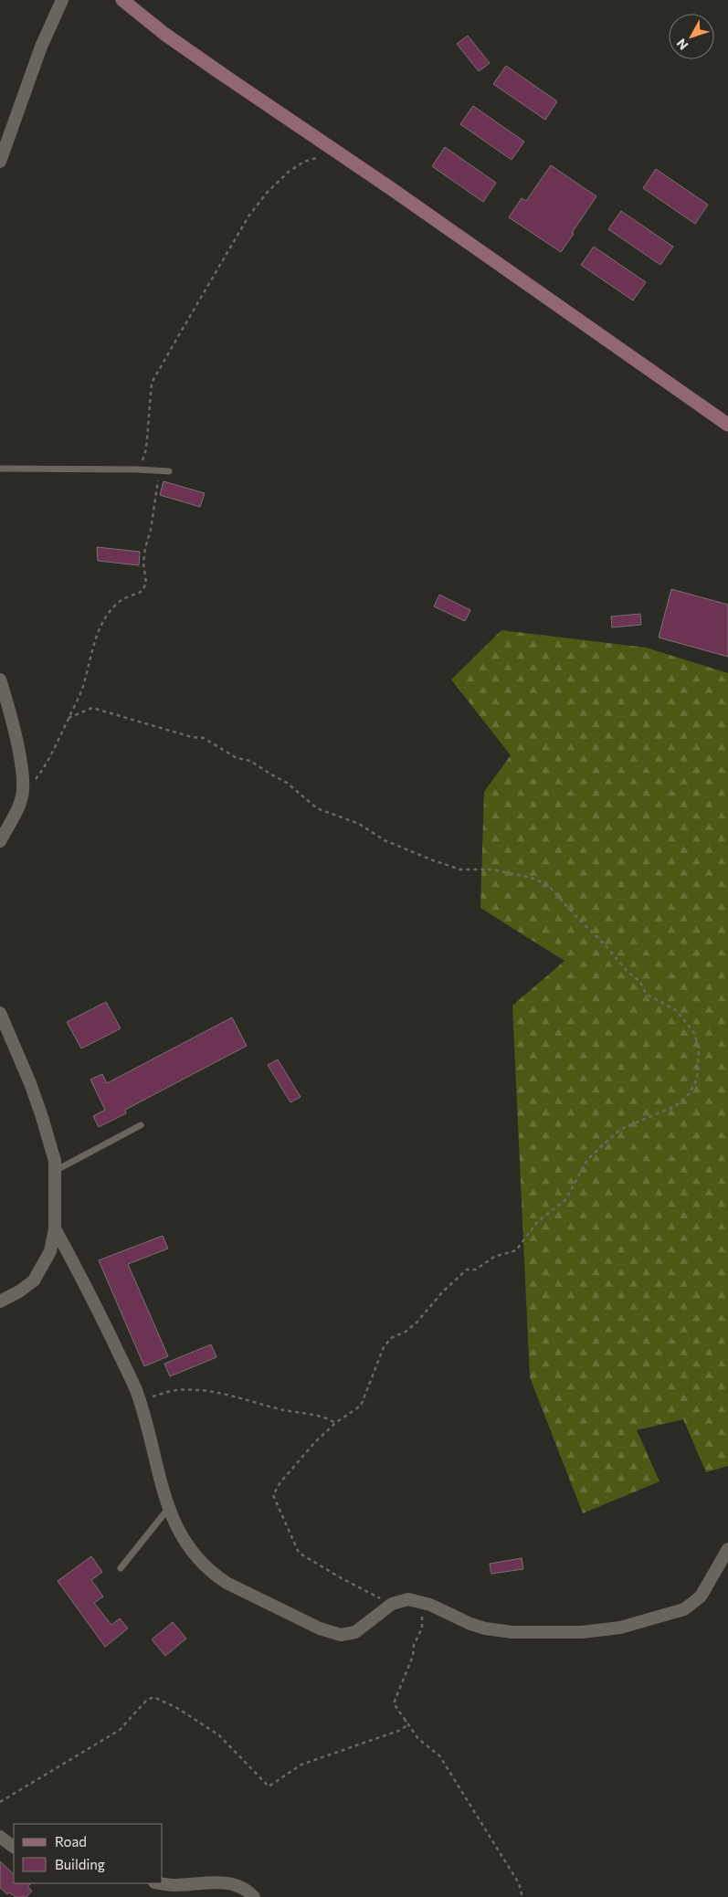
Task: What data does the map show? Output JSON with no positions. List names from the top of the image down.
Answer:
{
  "legend": ["Road", "Building"],
  "north": "bottom left"
}
